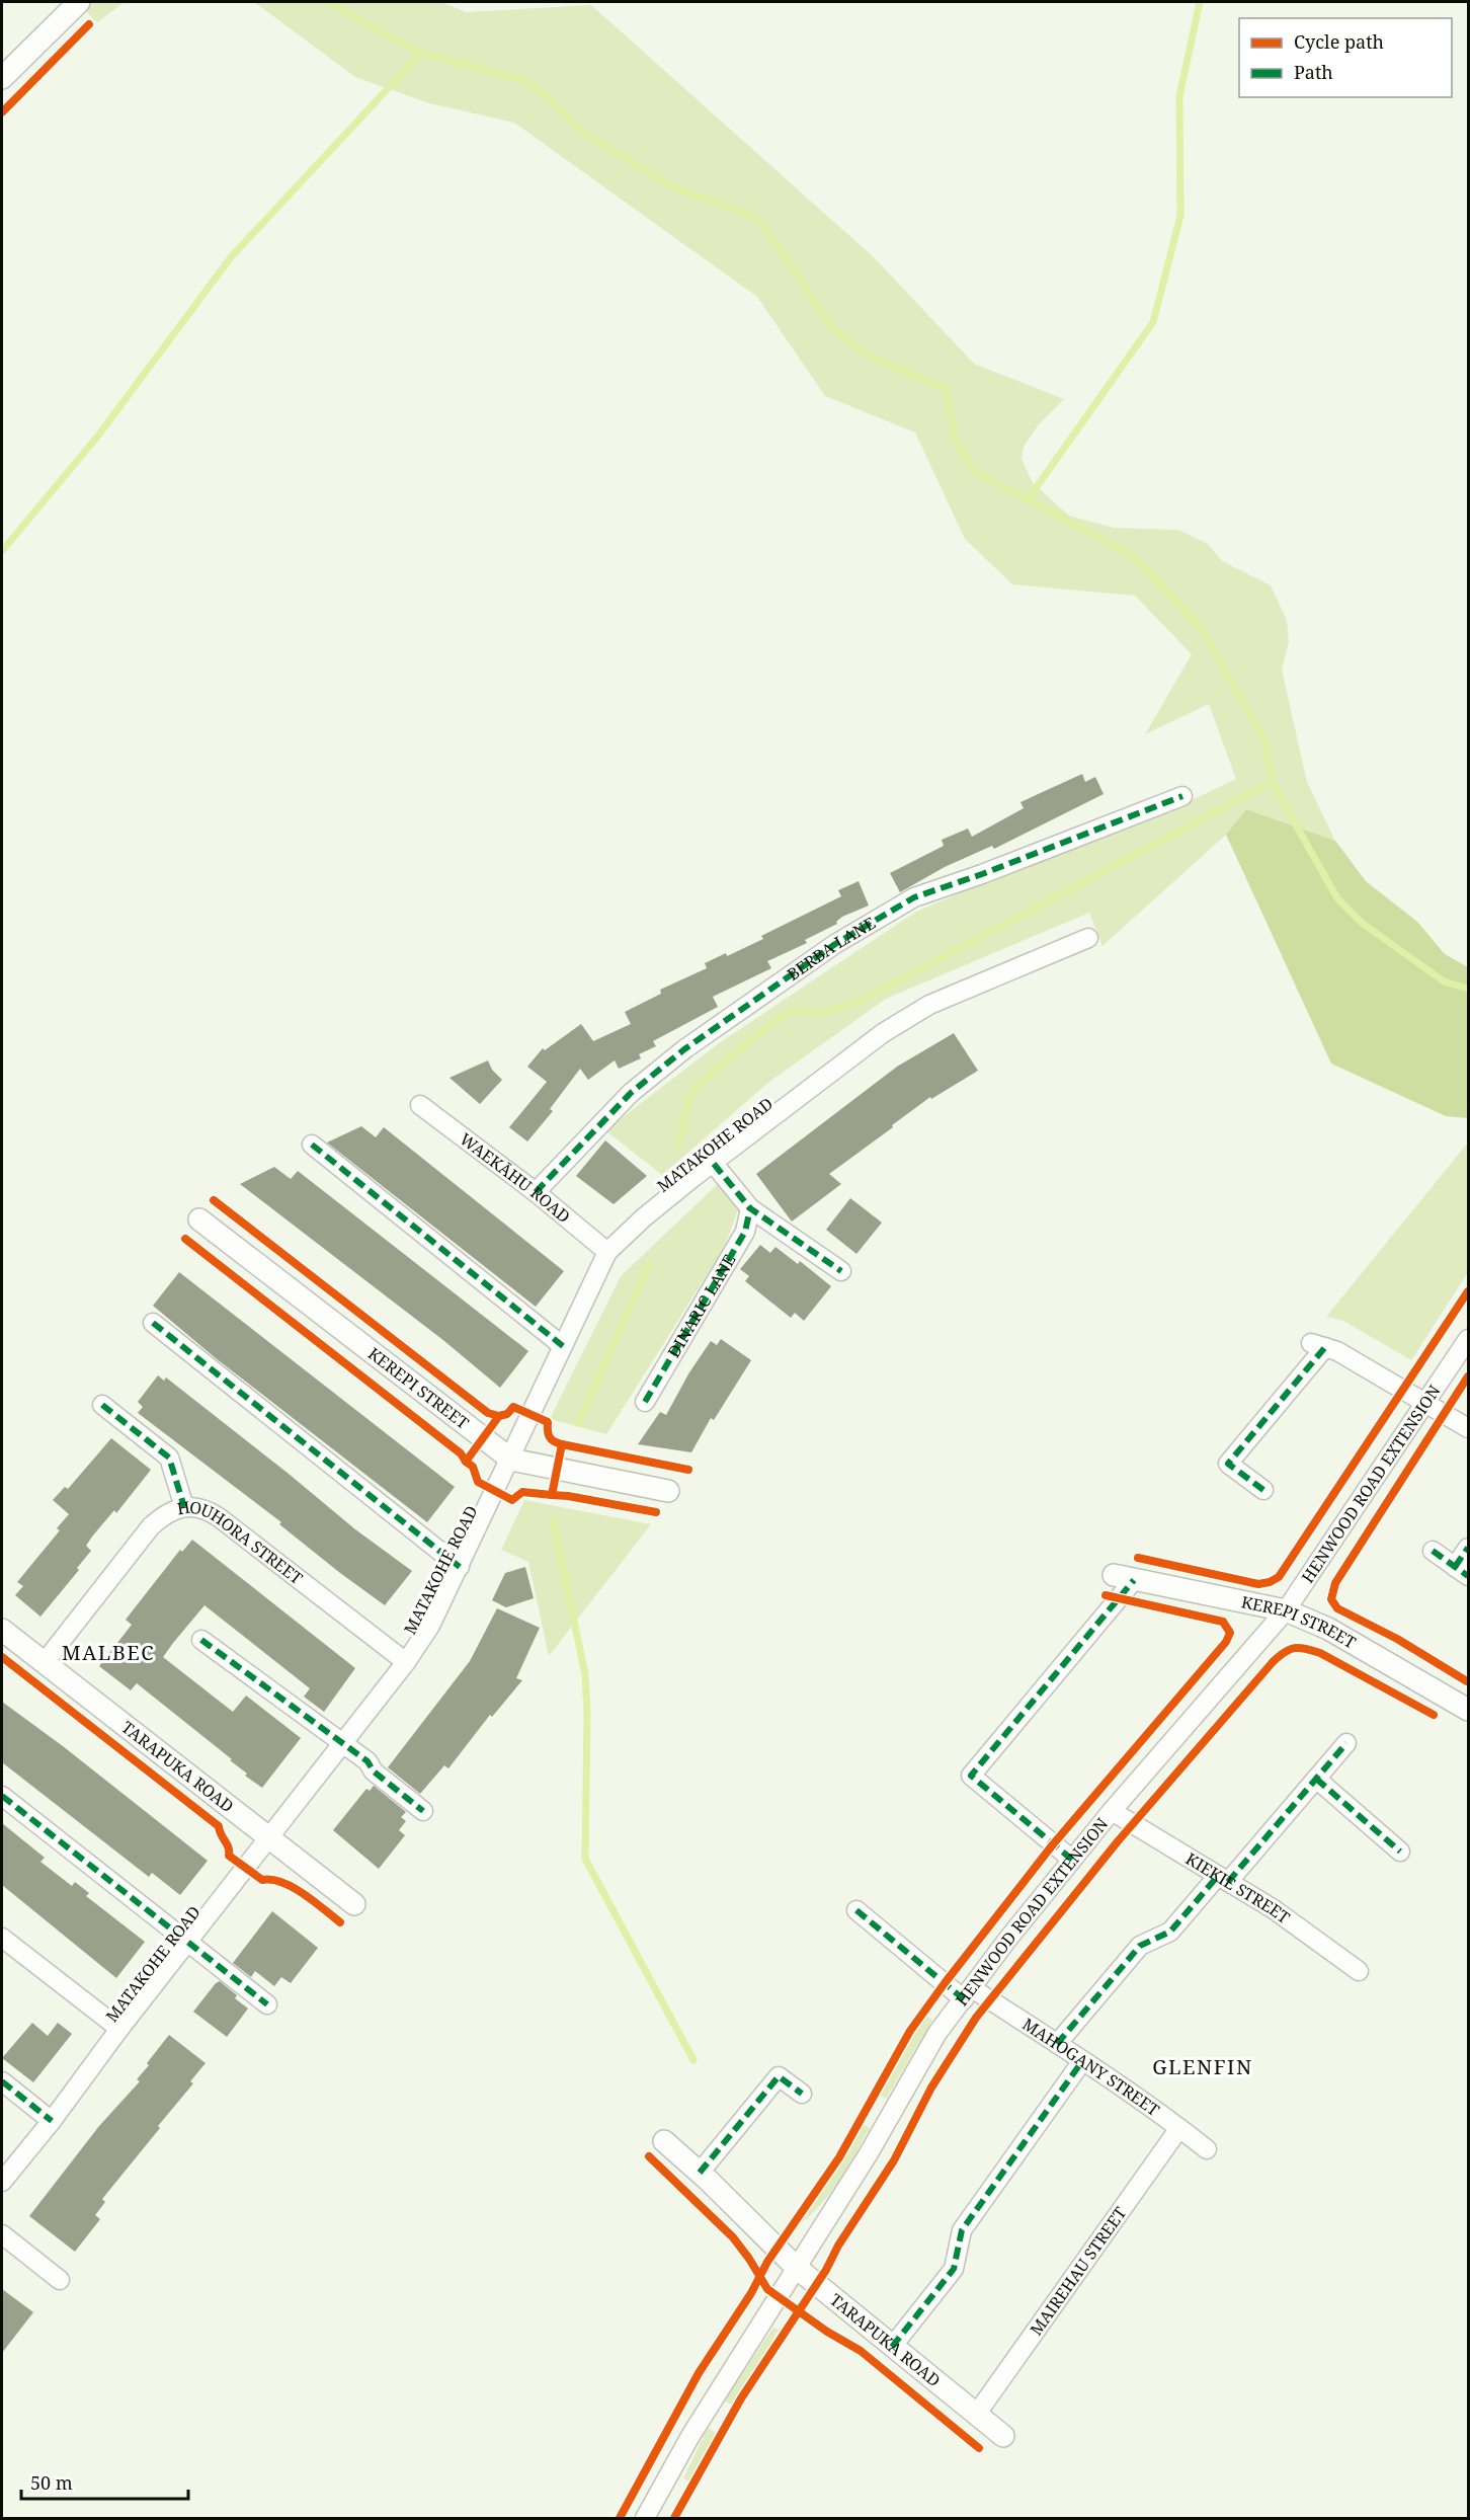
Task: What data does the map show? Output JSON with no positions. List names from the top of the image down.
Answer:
{
  "streets": {
    "street": [
      "BERBA LANE",
      "MATAKOHE ROAD",
      "WAEKĀHU ROAD",
      "DINARIC LANE",
      "KEREPI STREET",
      "HENWOOD ROAD EXTENSION",
      "HOUHORA STREET",
      "TARAPUKA ROAD",
      "KIEKIE STREET",
      "MAHOGANY STREET",
      "MAIREHAU STREET"
    ]
  },
  "crossings": [
    ["BERBA LANE", "WAEKĀHU ROAD"],
    ["MATAKOHE ROAD", "WAEKĀHU ROAD"],
    ["MATAKOHE ROAD", "KEREPI STREET"],
    ["MATAKOHE ROAD", "HOUHORA STREET"],
    ["MATAKOHE ROAD", "TARAPUKA ROAD"],
    ["KEREPI STREET", "HENWOOD ROAD EXTENSION"],
    ["HENWOOD ROAD EXTENSION", "TARAPUKA ROAD"],
    ["HENWOOD ROAD EXTENSION", "KIEKIE STREET"],
    ["HENWOOD ROAD EXTENSION", "MAHOGANY STREET"],
    ["HOUHORA STREET", "TARAPUKA ROAD"],
    ["TARAPUKA ROAD", "MAIREHAU STREET"],
    ["MAHOGANY STREET", "MAIREHAU STREET"]
  ],
  "districts": ["MALBEC", "GLENFIN"],
  "legend": ["Cycle path", "Path"],
  "scale_bar": "50 m"
}
